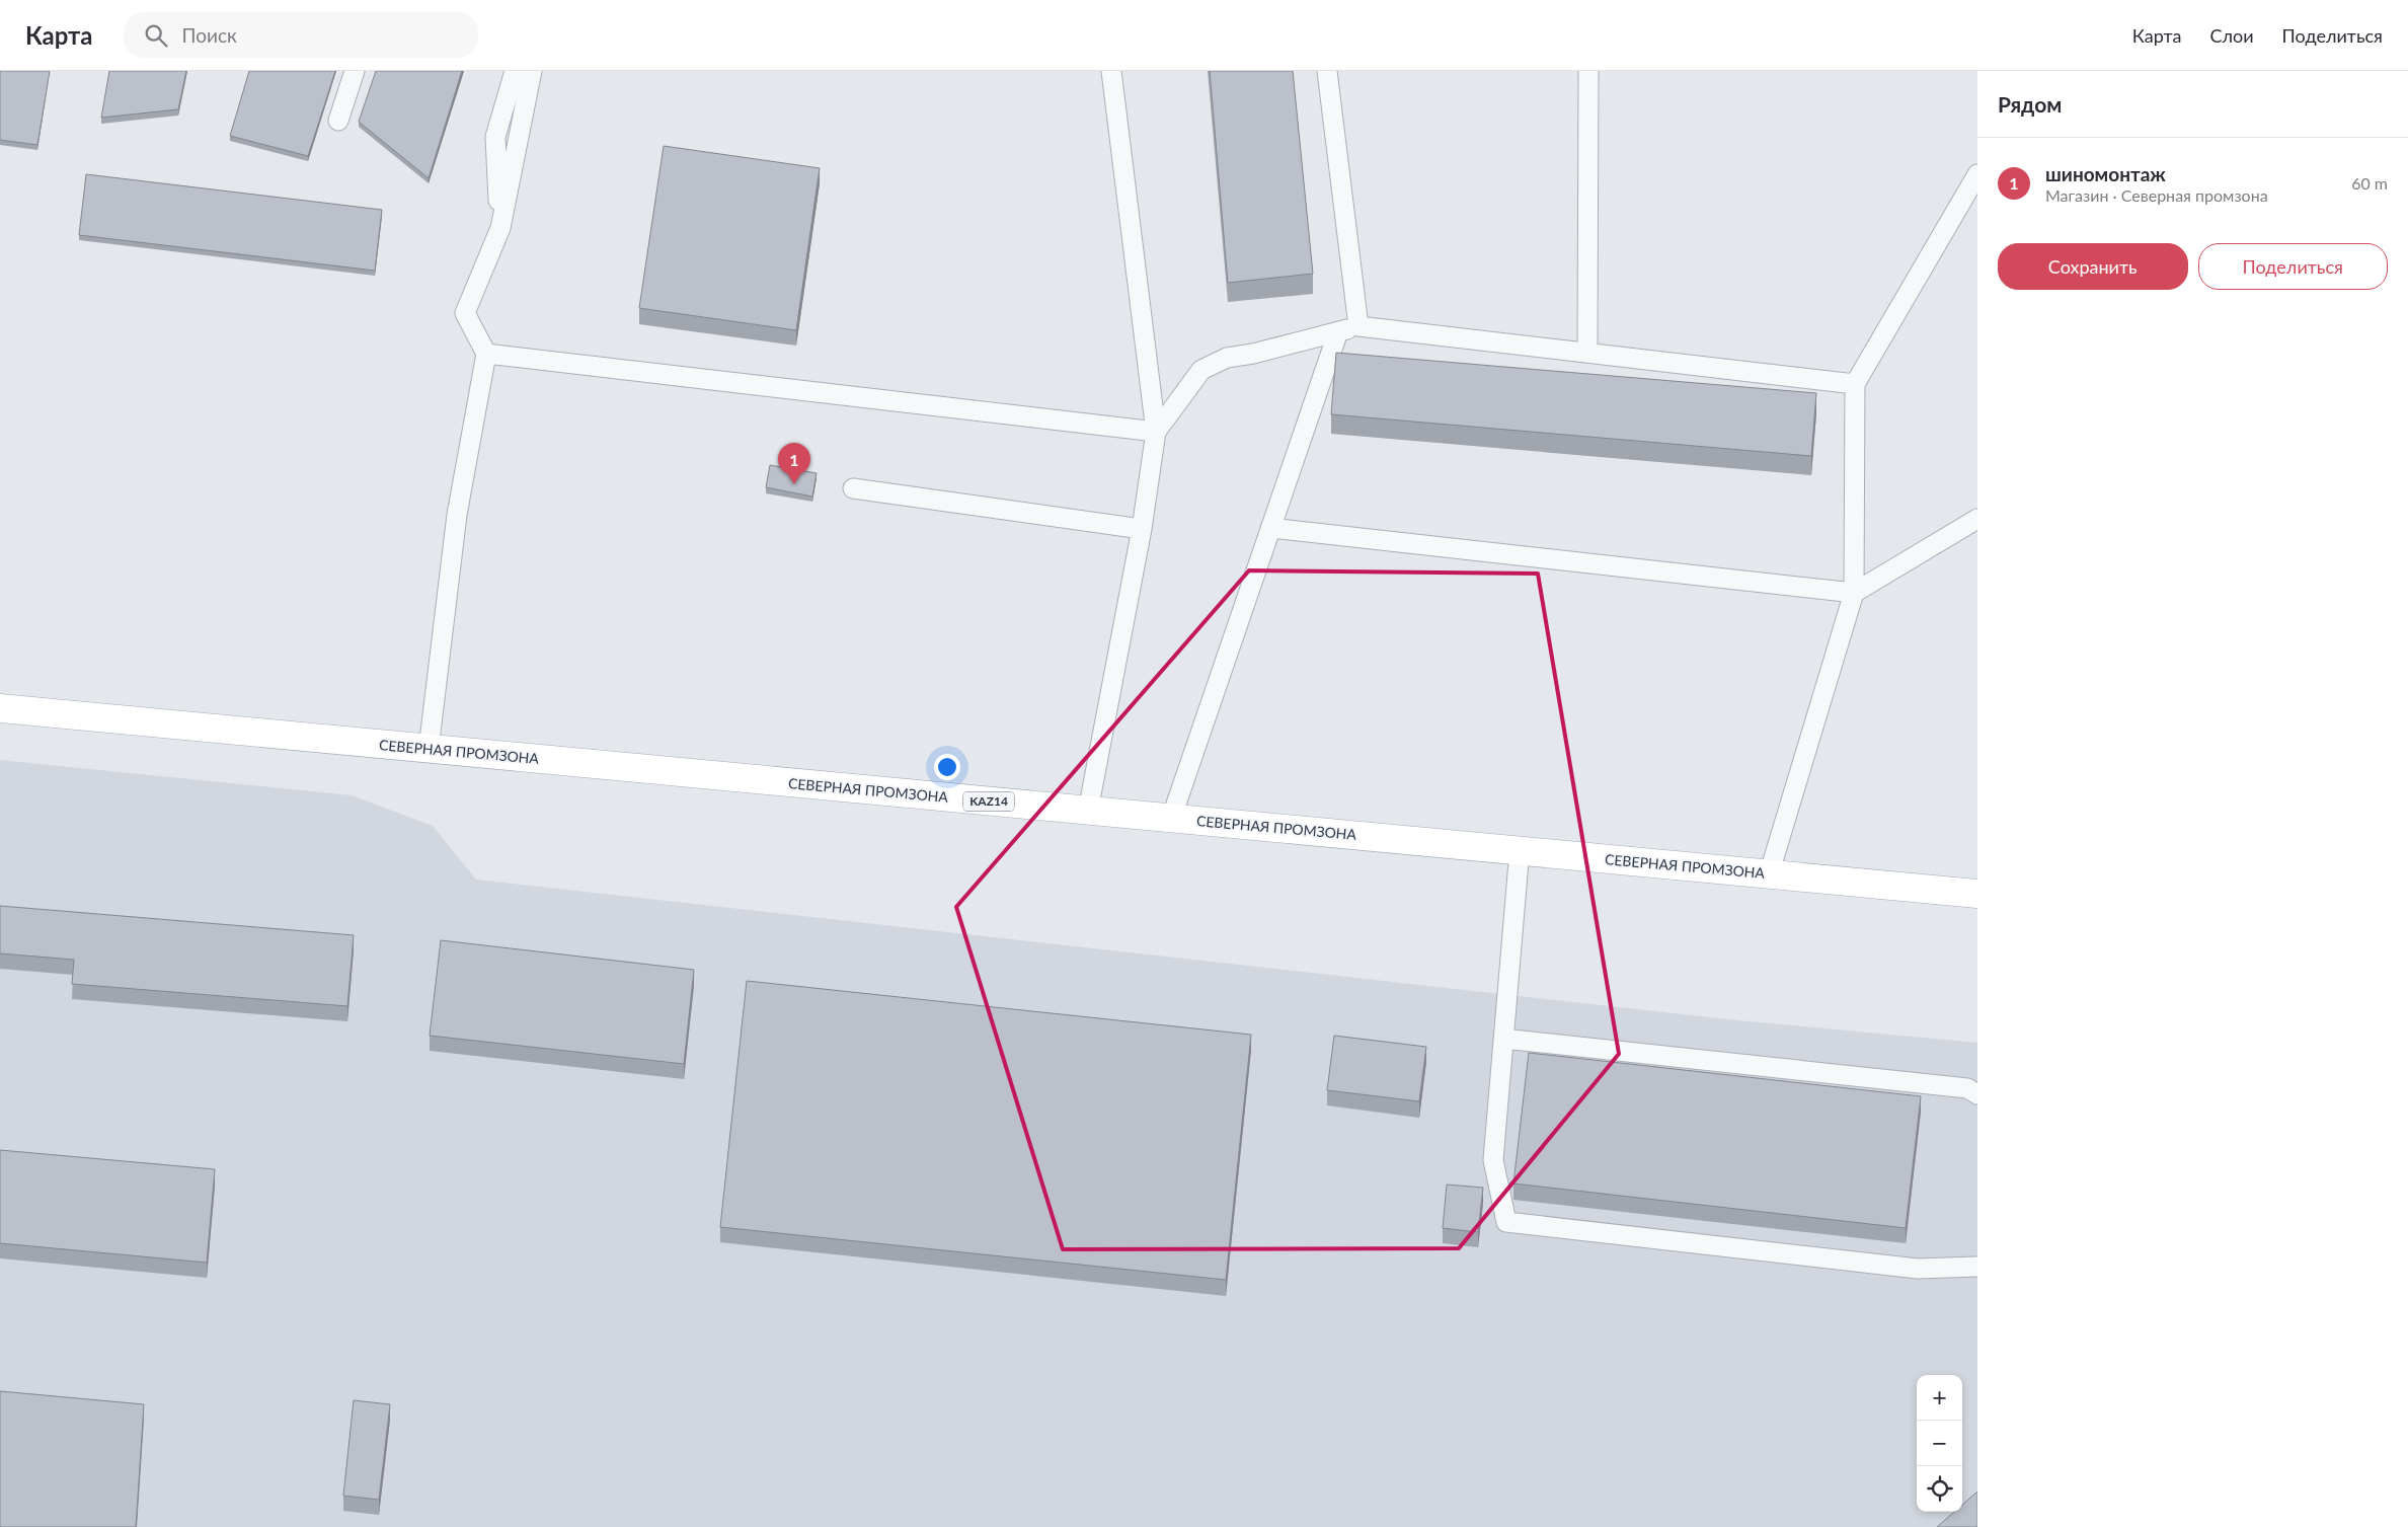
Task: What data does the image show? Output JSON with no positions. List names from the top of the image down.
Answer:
{
  "streets": {
    "main road": ["СЕВЕРНАЯ ПРОМЗОНА", "KAZ14"]
  },
  "page": {
    "header": "Карта",
    "search": "Поиск",
    "nav": ["Карта", "Слои", "Поделиться"],
    "heading": "Рядом",
    "list": [
      {
        "mark": "1",
        "name": "шиномонтаж",
        "note": "Магазин · Северная промзона",
        "value": "60 m"
      }
    ],
    "buttons": ["Сохранить", "Поделиться"],
    "pins": "1",
    "map_buttons": ["+", "−"]
  }
}
